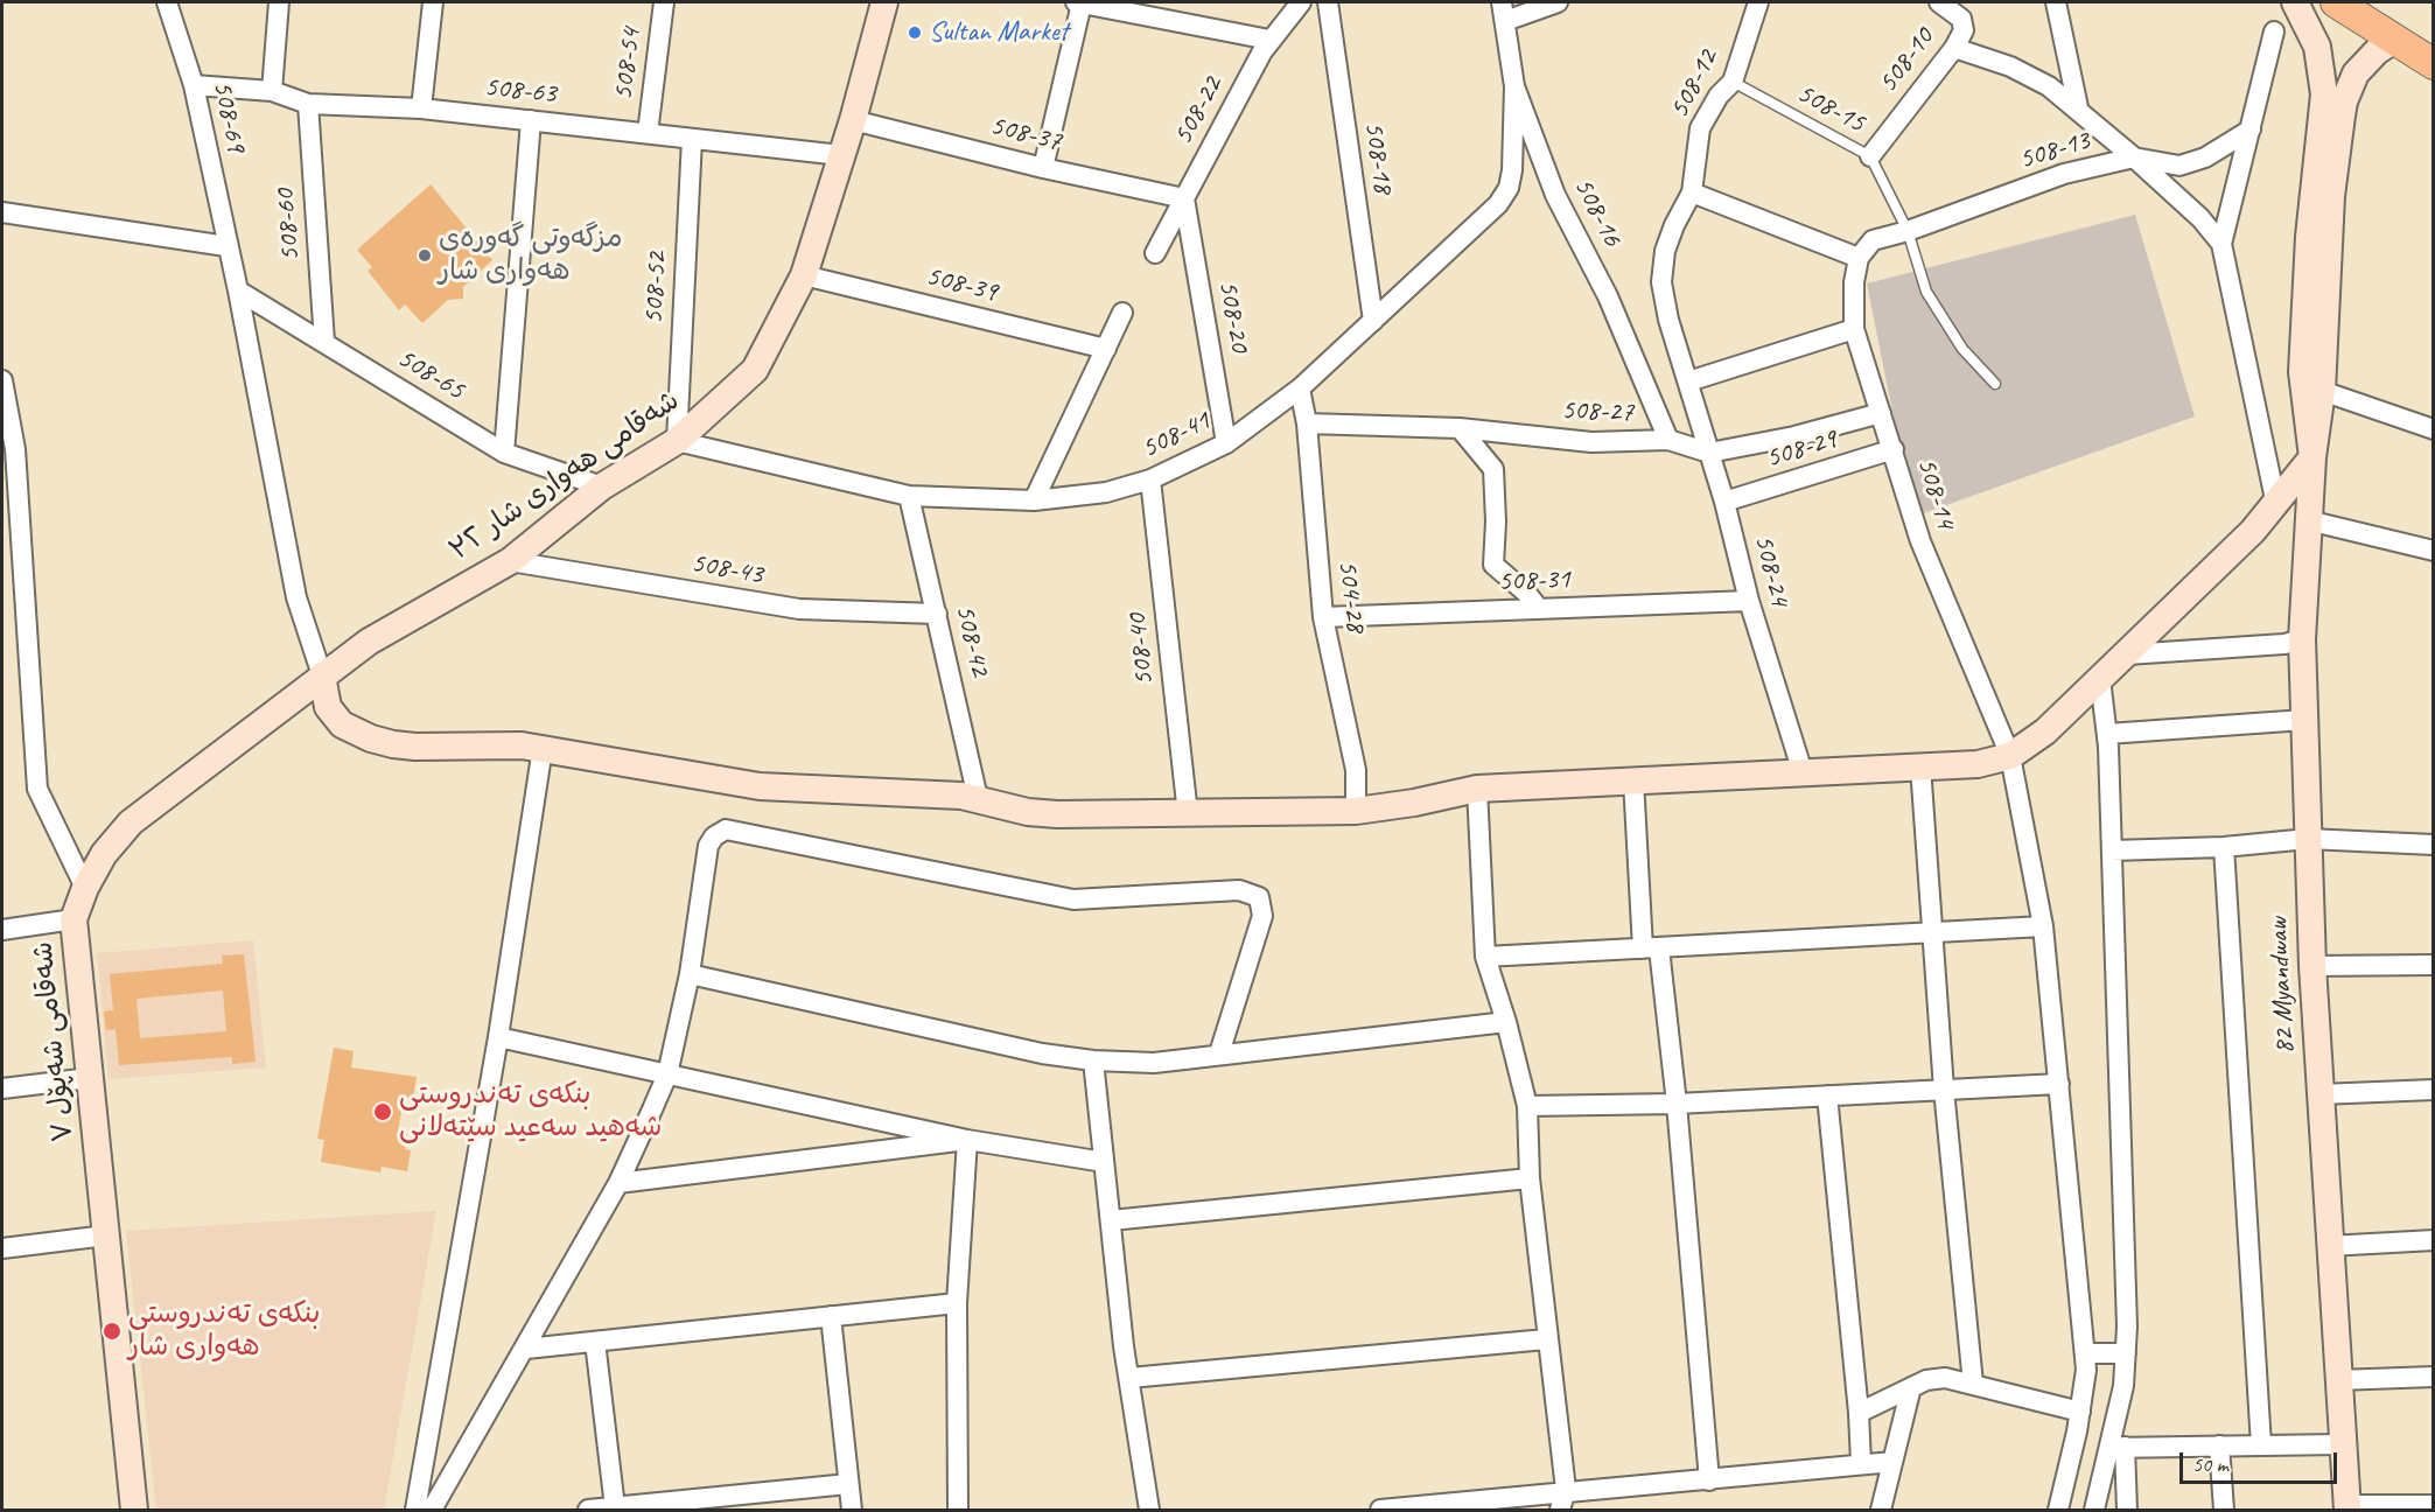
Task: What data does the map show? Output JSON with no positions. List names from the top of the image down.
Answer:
{
  "streets": {
    "street": [
      "508-10",
      "508-54",
      "508-12",
      "508-63",
      "508-22",
      "508-69",
      "508-37",
      "508-13",
      "508-18",
      "508-16",
      "508-60",
      "508-39",
      "508-52",
      "508-20",
      "508-65",
      "508-27",
      "508-41",
      "508-29",
      "شەقامی هەواری شار ٣٢",
      "508-14",
      "508-43",
      "508-24",
      "508-31",
      "504-28",
      "508-42",
      "508-40",
      "82 Myandwaw",
      "شەقامی شەپۆل ٧"
    ],
    "lane": ["508-15"]
  },
  "crossings": [
    ["508-10", "508-15"],
    ["508-54", "508-63"],
    ["508-12", "508-15"],
    ["508-12", "508-24"],
    ["508-63", "508-69"],
    ["508-63", "508-60"],
    ["508-63", "508-52"],
    ["508-63", "شەقامی هەواری شار ٣٢"],
    ["508-15", "508-13"],
    ["508-22", "508-37"],
    ["508-22", "508-20"],
    ["508-69", "508-65"],
    ["508-69", "شەقامی هەواری شار ٣٢"],
    ["508-69", "شەقامی شەپۆل ٧"],
    ["508-37", "508-20"],
    ["508-37", "شەقامی هەواری شار ٣٢"],
    ["508-13", "508-14"],
    ["508-18", "508-41"],
    ["508-16", "508-27"],
    ["508-16", "508-41"],
    ["508-60", "508-65"],
    ["508-39", "شەقامی هەواری شار ٣٢"],
    ["508-52", "508-41"],
    ["508-52", "شەقامی هەواری شار ٣٢"],
    ["508-20", "508-41"],
    ["508-65", "شەقامی هەواری شار ٣٢"],
    ["508-27", "508-14"],
    ["508-27", "508-24"],
    ["508-27", "504-28"],
    ["508-41", "شەقامی هەواری شار ٣٢"],
    ["508-41", "504-28"],
    ["508-41", "508-42"],
    ["508-41", "508-40"],
    ["508-29", "508-14"],
    ["508-29", "508-24"],
    ["شەقامی هەواری شار ٣٢", "508-43"],
    ["شەقامی هەواری شار ٣٢", "شەقامی شەپۆل ٧"],
    ["508-43", "508-42"],
    ["508-24", "508-31"],
    ["508-31", "504-28"]
  ],
  "places": [
    "Sultan Market",
    "مزگەوتی گەورەی هەواری شار",
    "بنکەی تەندروستی شەهید سەعید سێتەلانی",
    "بنکەی تەندروستی هەواری شار"
  ],
  "scale_bar": "50 m"
}
